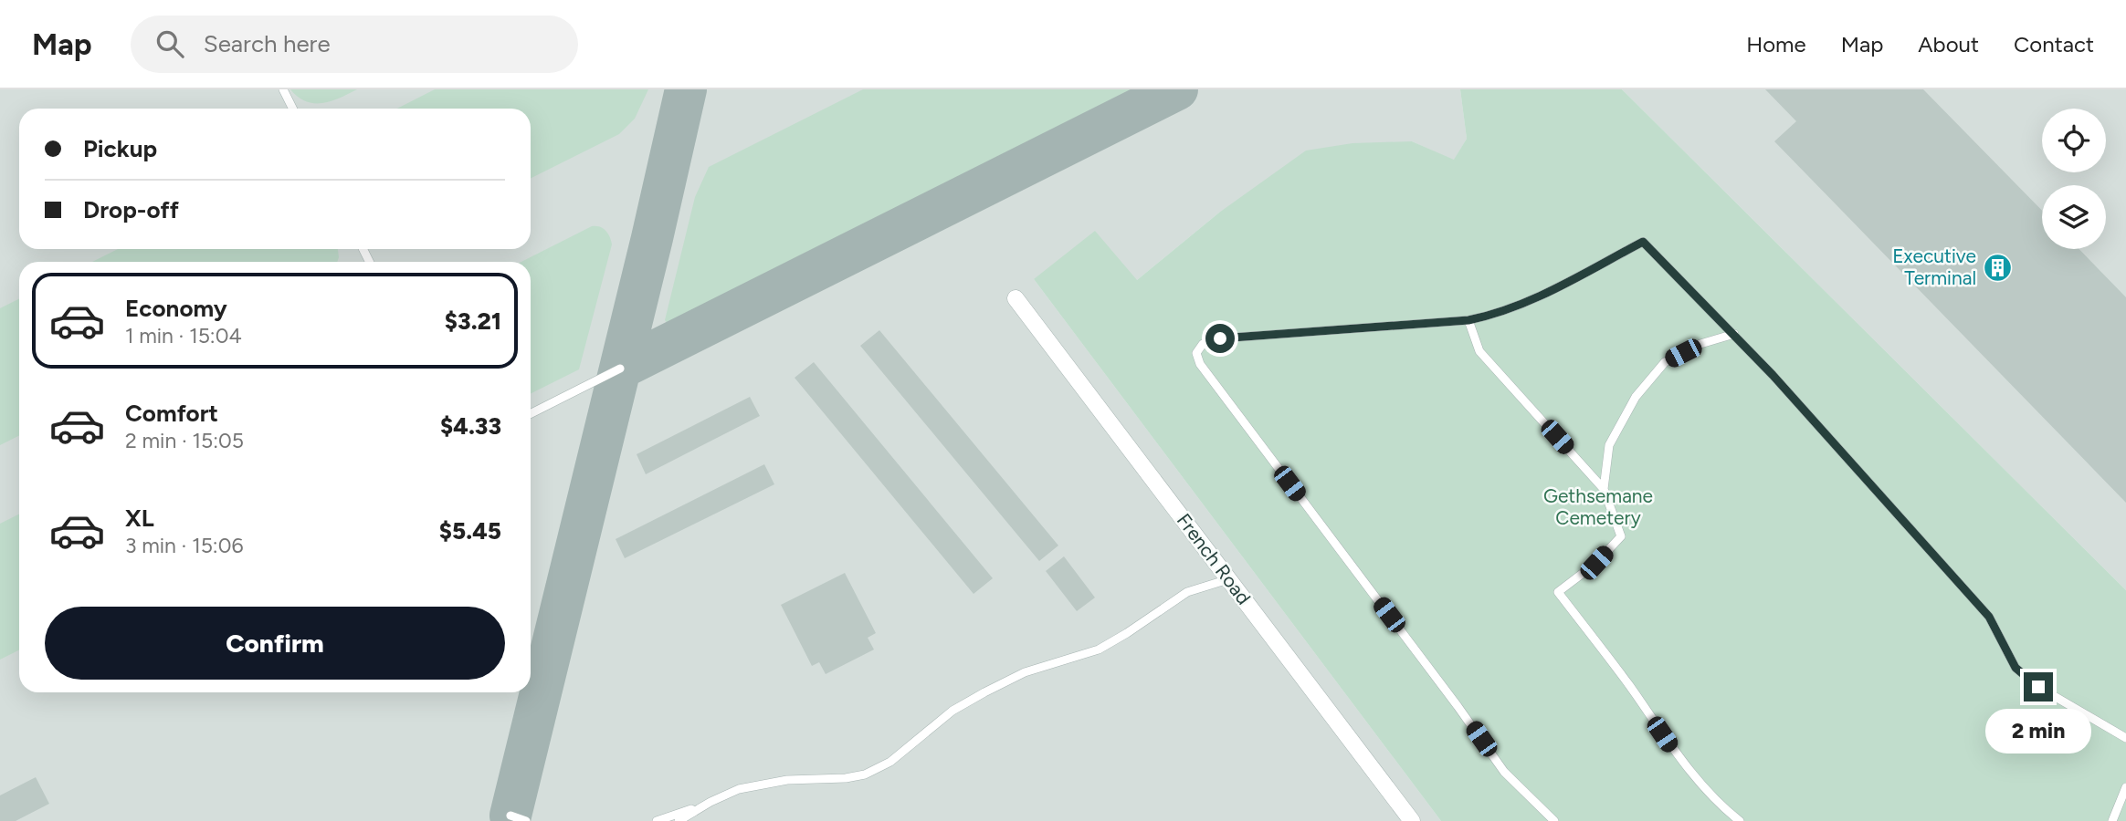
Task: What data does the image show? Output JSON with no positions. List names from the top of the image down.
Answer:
{
  "streets": {
    "street": ["French Road"]
  },
  "parks": ["Gethsemane Cemetery"],
  "places": {
    "building": ["Executive Terminal"]
  },
  "page": {
    "header": "Map",
    "search": "Search here",
    "nav": [
      "Home",
      "Map",
      "About",
      "Contact"
    ],
    "banner": ["Pickup", "Drop-off"],
    "list": [
      {
        "name": "Economy",
        "note": "1 min · 15:04",
        "value": "$3.21"
      },
      {
        "name": "Comfort",
        "note": "2 min · 15:05",
        "value": "$4.33"
      },
      {
        "name": "XL",
        "note": "3 min · 15:06",
        "value": "$5.45"
      }
    ],
    "buttons": "Confirm",
    "bubble": "2 min"
  }
}
